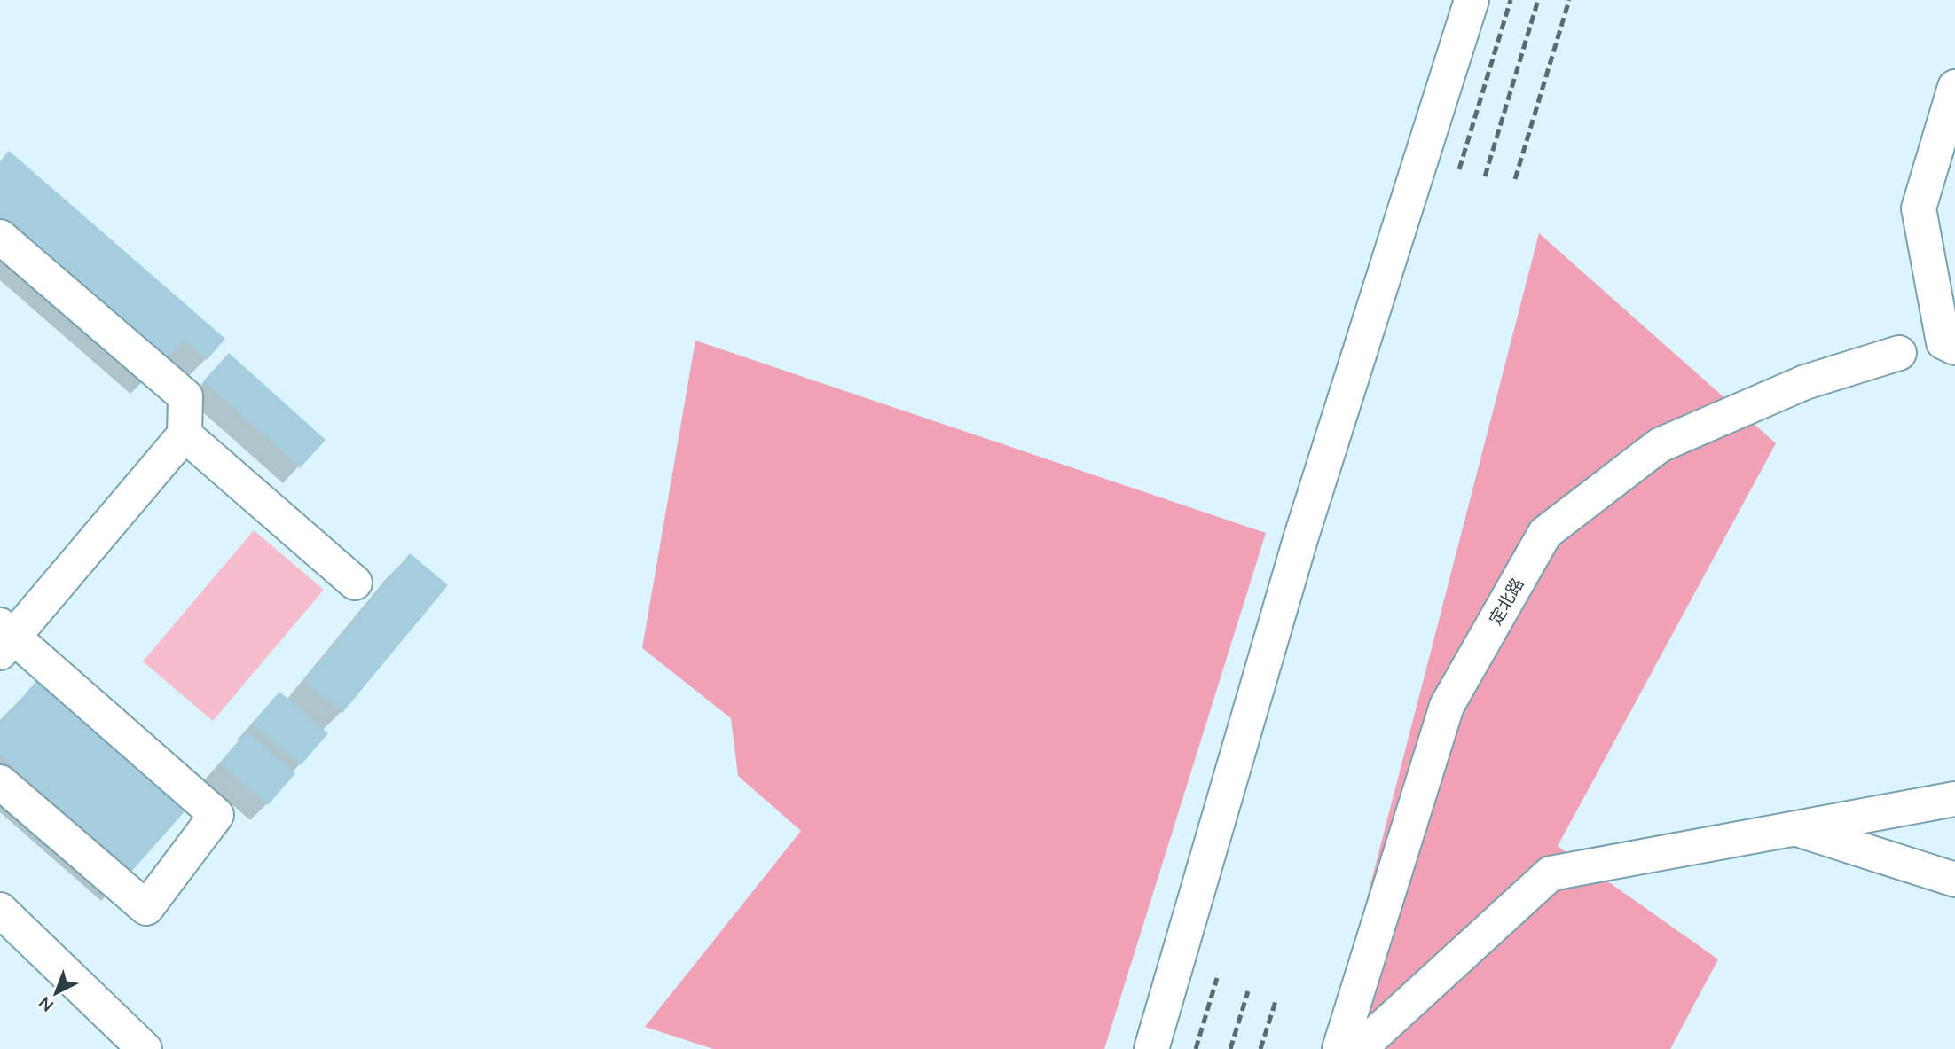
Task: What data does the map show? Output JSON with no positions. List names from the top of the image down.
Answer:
{
  "streets": {
    "street": ["定北路"]
  },
  "north": "bottom left"
}
